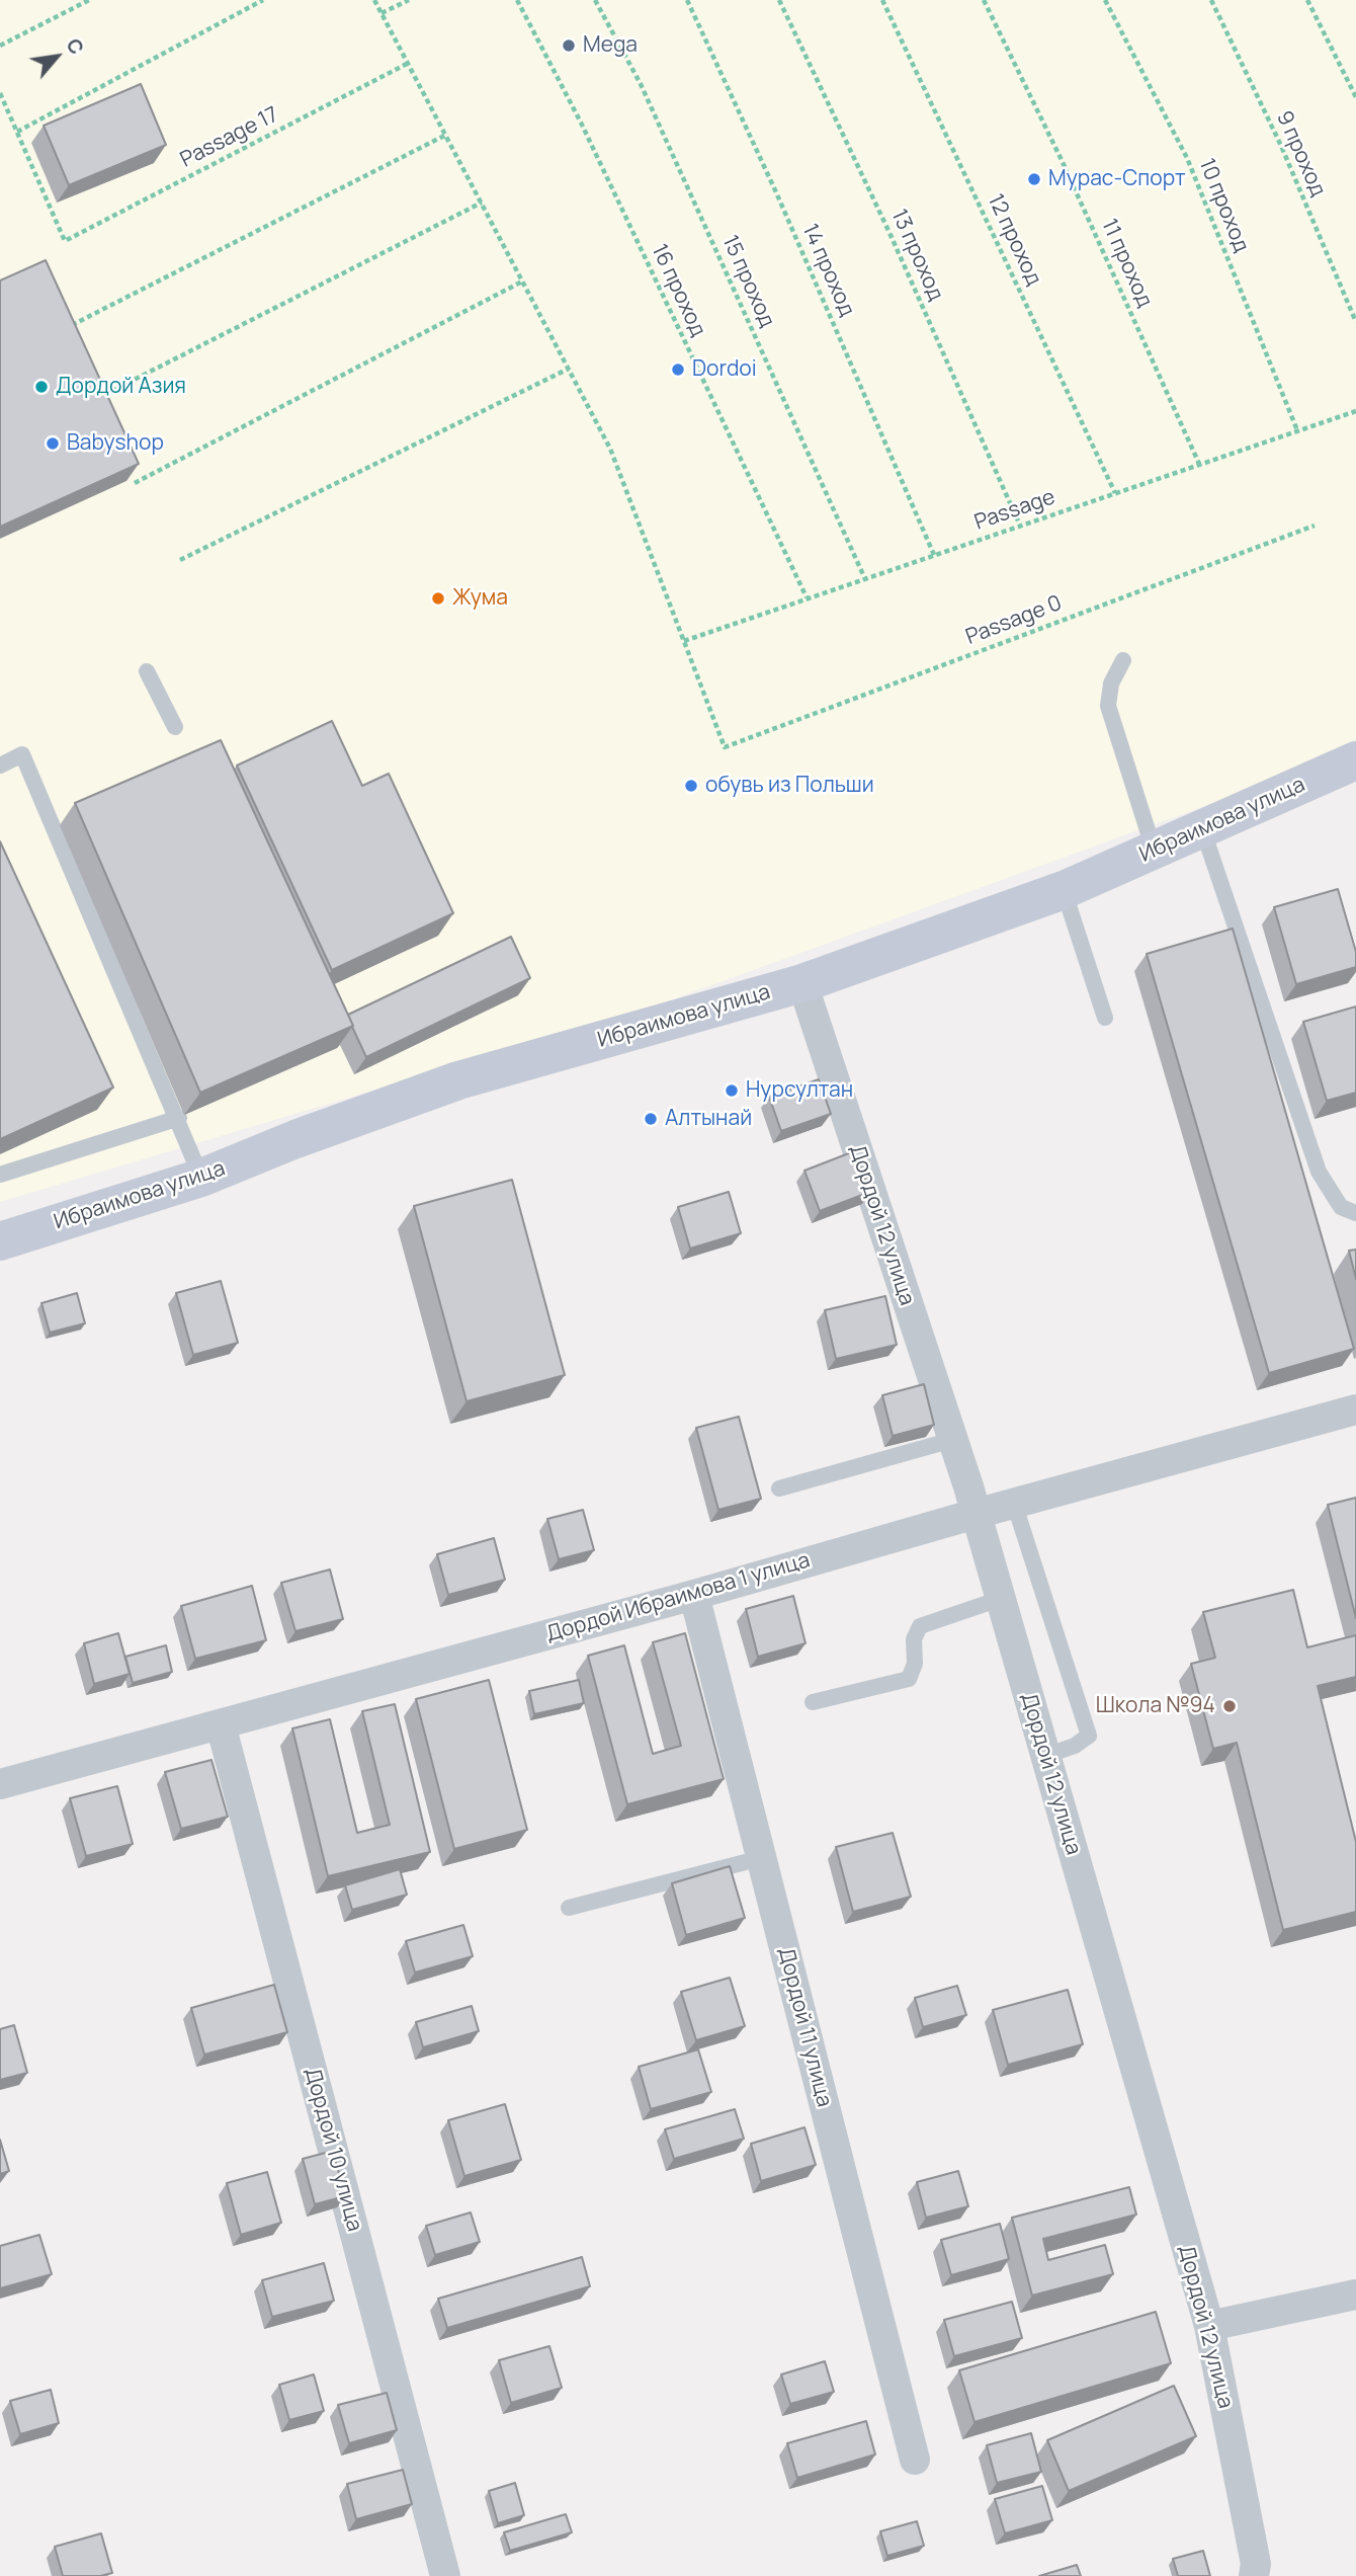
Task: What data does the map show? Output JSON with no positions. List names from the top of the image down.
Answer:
{
  "streets": {
    "main road": ["Ибраимова улица"],
    "street": [
      "Дордой 12 улица",
      "Дордой Ибраимова 1 улица",
      "Дордой 11 улица",
      "Дордой 10 улица"
    ],
    "path": [
      "Passage 17",
      "9 проход",
      "10 проход",
      "12 проход",
      "13 проход",
      "11 проход",
      "14 проход",
      "15 проход",
      "16 проход",
      "Passage",
      "Passage 0"
    ]
  },
  "crossings": [
    ["10 проход", "Passage"],
    ["12 проход", "Passage"],
    ["13 проход", "Passage"],
    ["11 проход", "Passage"],
    ["14 проход", "Passage"],
    ["15 проход", "Passage"],
    ["16 проход", "Passage"],
    ["Passage", "Passage 0"],
    ["Ибраимова улица", "Дордой 12 улица"],
    ["Дордой 12 улица", "Дордой Ибраимова 1 улица"],
    ["Дордой Ибраимова 1 улица", "Дордой 11 улица"],
    ["Дордой Ибраимова 1 улица", "Дордой 10 улица"]
  ],
  "places": [
    "Mega",
    "Мурас-Спорт",
    "Dordoi",
    "Дордой Азия",
    "Babyshop",
    "Жума",
    "обувь из Польши",
    "Нурсултан",
    "Алтынай",
    "Школа №94"
  ],
  "north": "top right"
}
